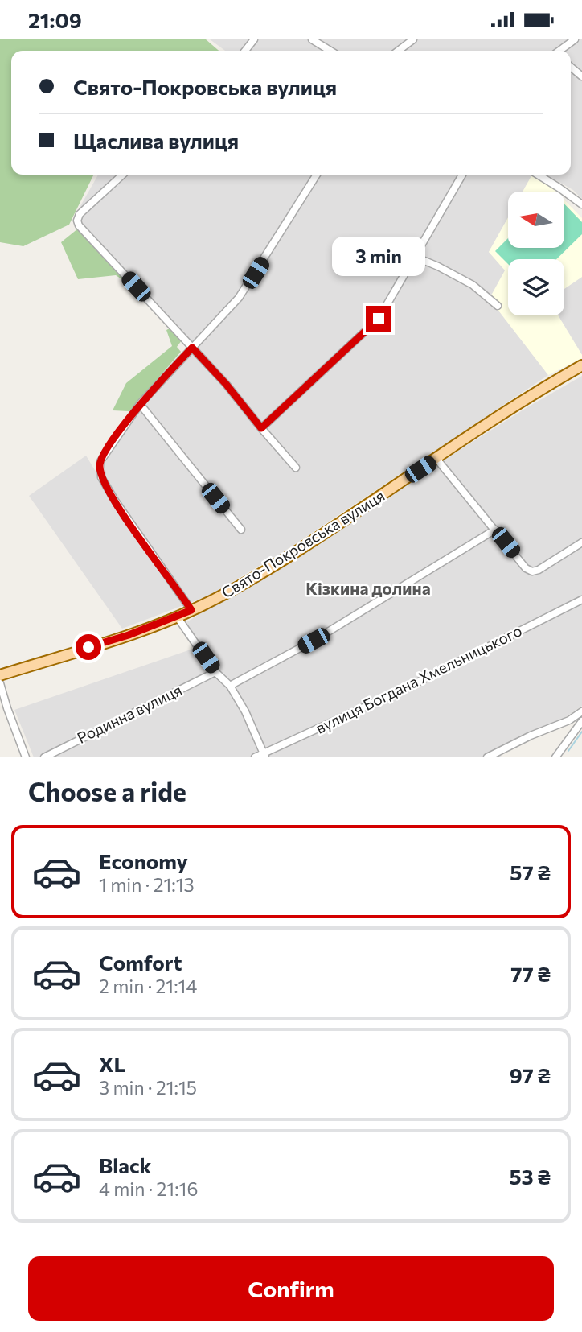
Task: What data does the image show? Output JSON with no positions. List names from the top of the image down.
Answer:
{
  "streets": {
    "main road": ["Свято-Покровська вулиця"],
    "street": ["вулиця Богдана Хмельницького", "Родинна вулиця"]
  },
  "districts": ["Кізкина долина"],
  "north": "left",
  "page": {
    "status": "21:09",
    "banner": ["Свято-Покровська вулиця", "Щаслива вулиця"],
    "bubble": "3 min",
    "heading": "Choose a ride",
    "list": [
      {
        "name": "Economy",
        "note": "1 min · 21:13",
        "value": "57 ₴"
      },
      {
        "name": "Comfort",
        "note": "2 min · 21:14",
        "value": "77 ₴"
      },
      {
        "name": "XL",
        "note": "3 min · 21:15",
        "value": "97 ₴"
      },
      {
        "name": "Black",
        "note": "4 min · 21:16",
        "value": "53 ₴"
      }
    ],
    "buttons": "Confirm"
  }
}
